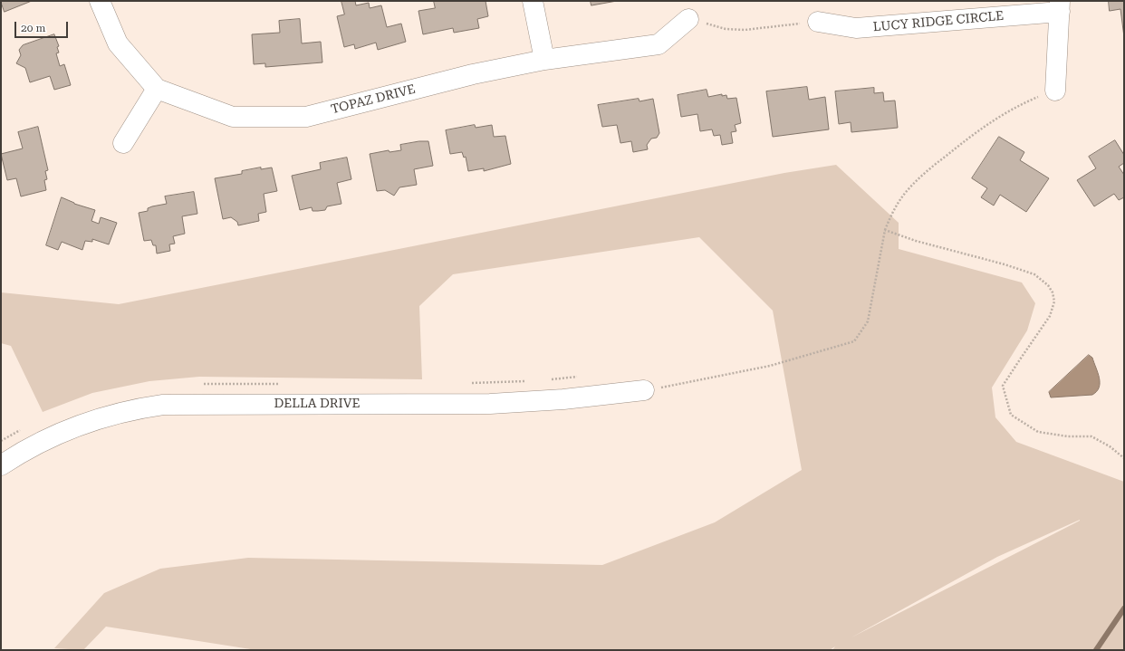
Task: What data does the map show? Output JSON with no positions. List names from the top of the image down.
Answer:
{
  "streets": {
    "street": ["LUCY RIDGE CIRCLE", "TOPAZ DRIVE", "DELLA DRIVE"]
  },
  "scale_bar": "20 m"
}
